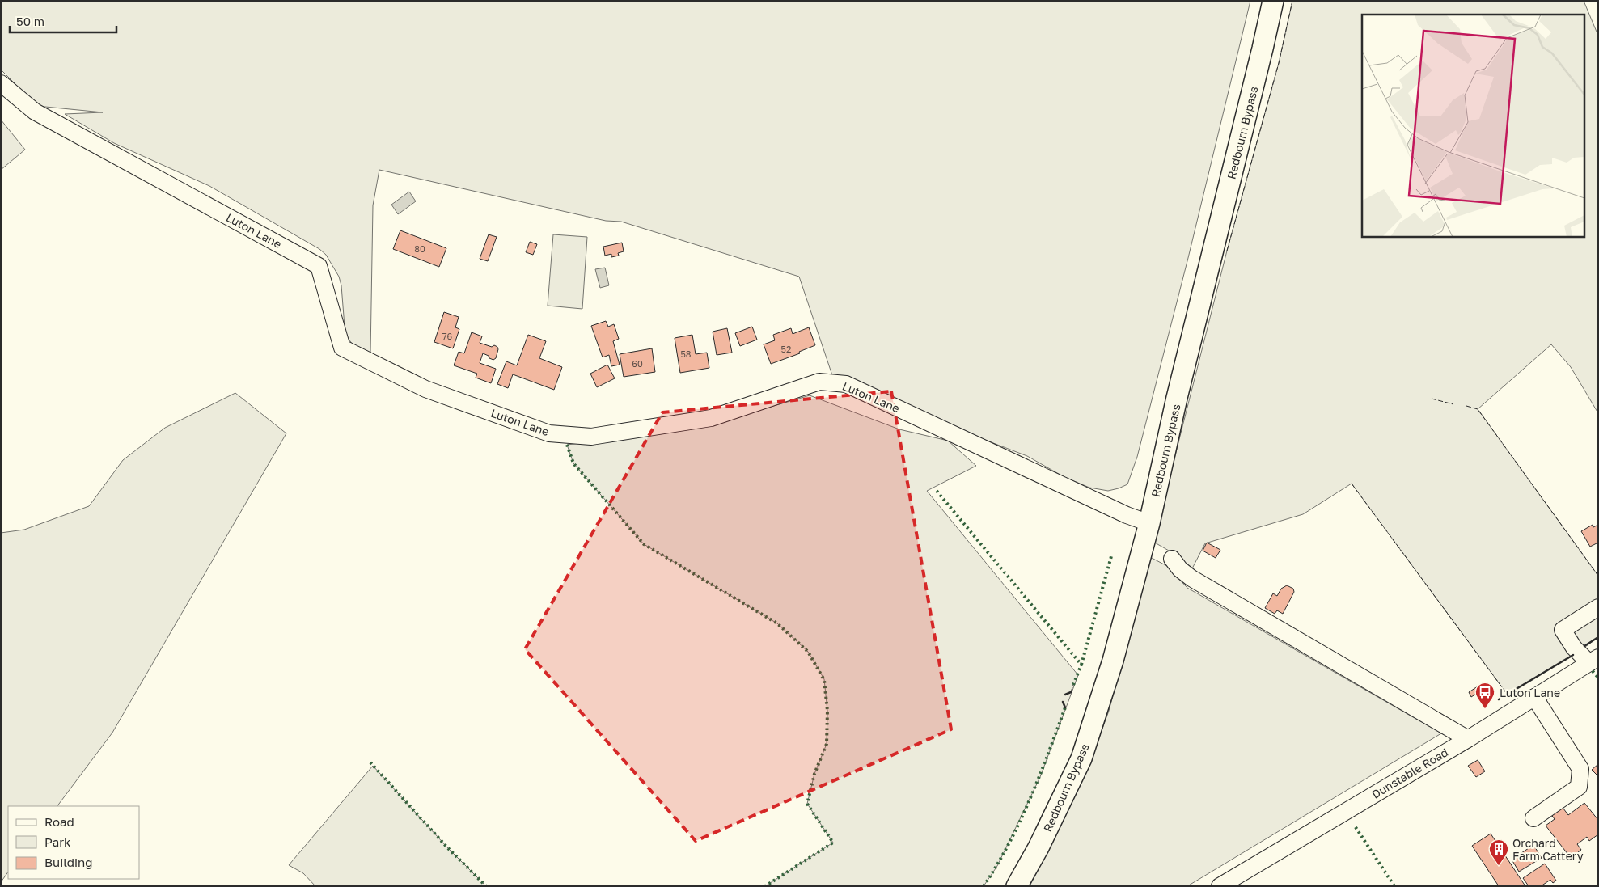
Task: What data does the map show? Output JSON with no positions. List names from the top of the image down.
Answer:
{
  "streets": {
    "main road": ["Redbourn Bypass"],
    "street": ["Luton Lane", "Dunstable Road"]
  },
  "crossings": [
    ["Redbourn Bypass", "Luton Lane"]
  ],
  "places": {
    "bus stop": ["Luton Lane"],
    "building": ["Orchard Farm Cattery"]
  },
  "house_numbers": [
    "80",
    "76",
    "52",
    "58",
    "60"
  ],
  "legend": ["Road", "Park", "Building"],
  "scale_bar": "50 m"
}
